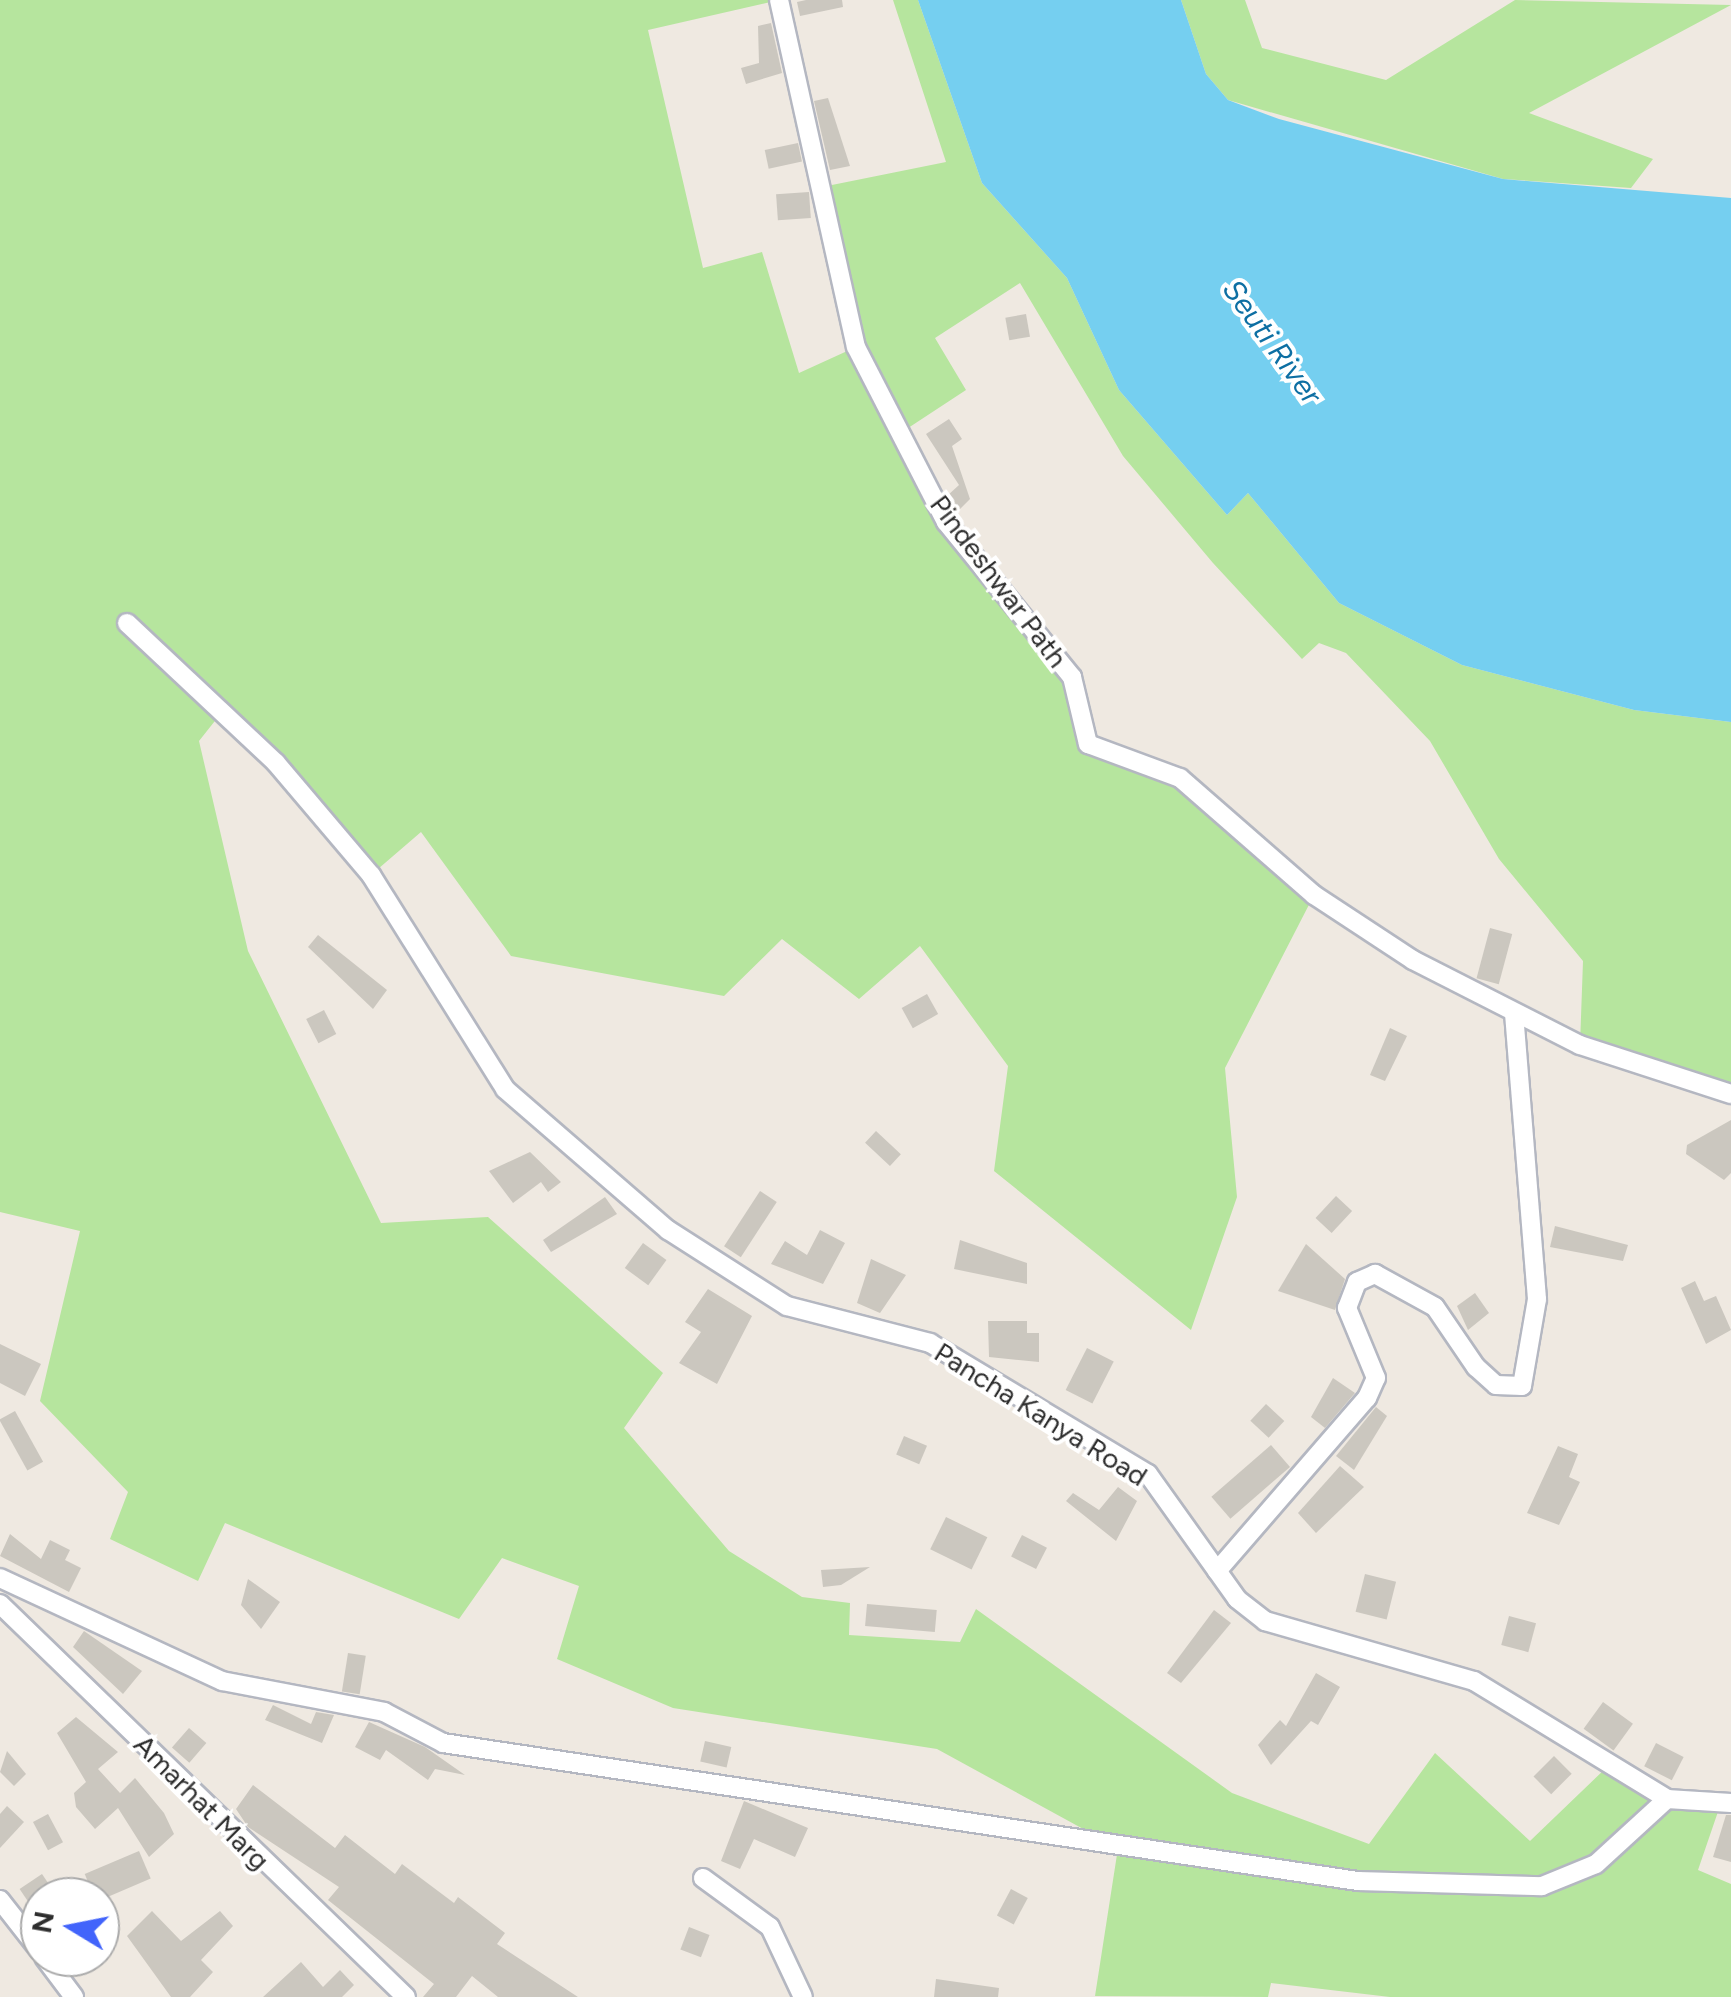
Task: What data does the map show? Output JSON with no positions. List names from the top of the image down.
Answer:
{
  "streets": {
    "street": ["Pindeshwar Path", "Pancha Kanya Road", "Amarhat Marg"]
  },
  "water": ["Seuti River"],
  "north": "left"
}
